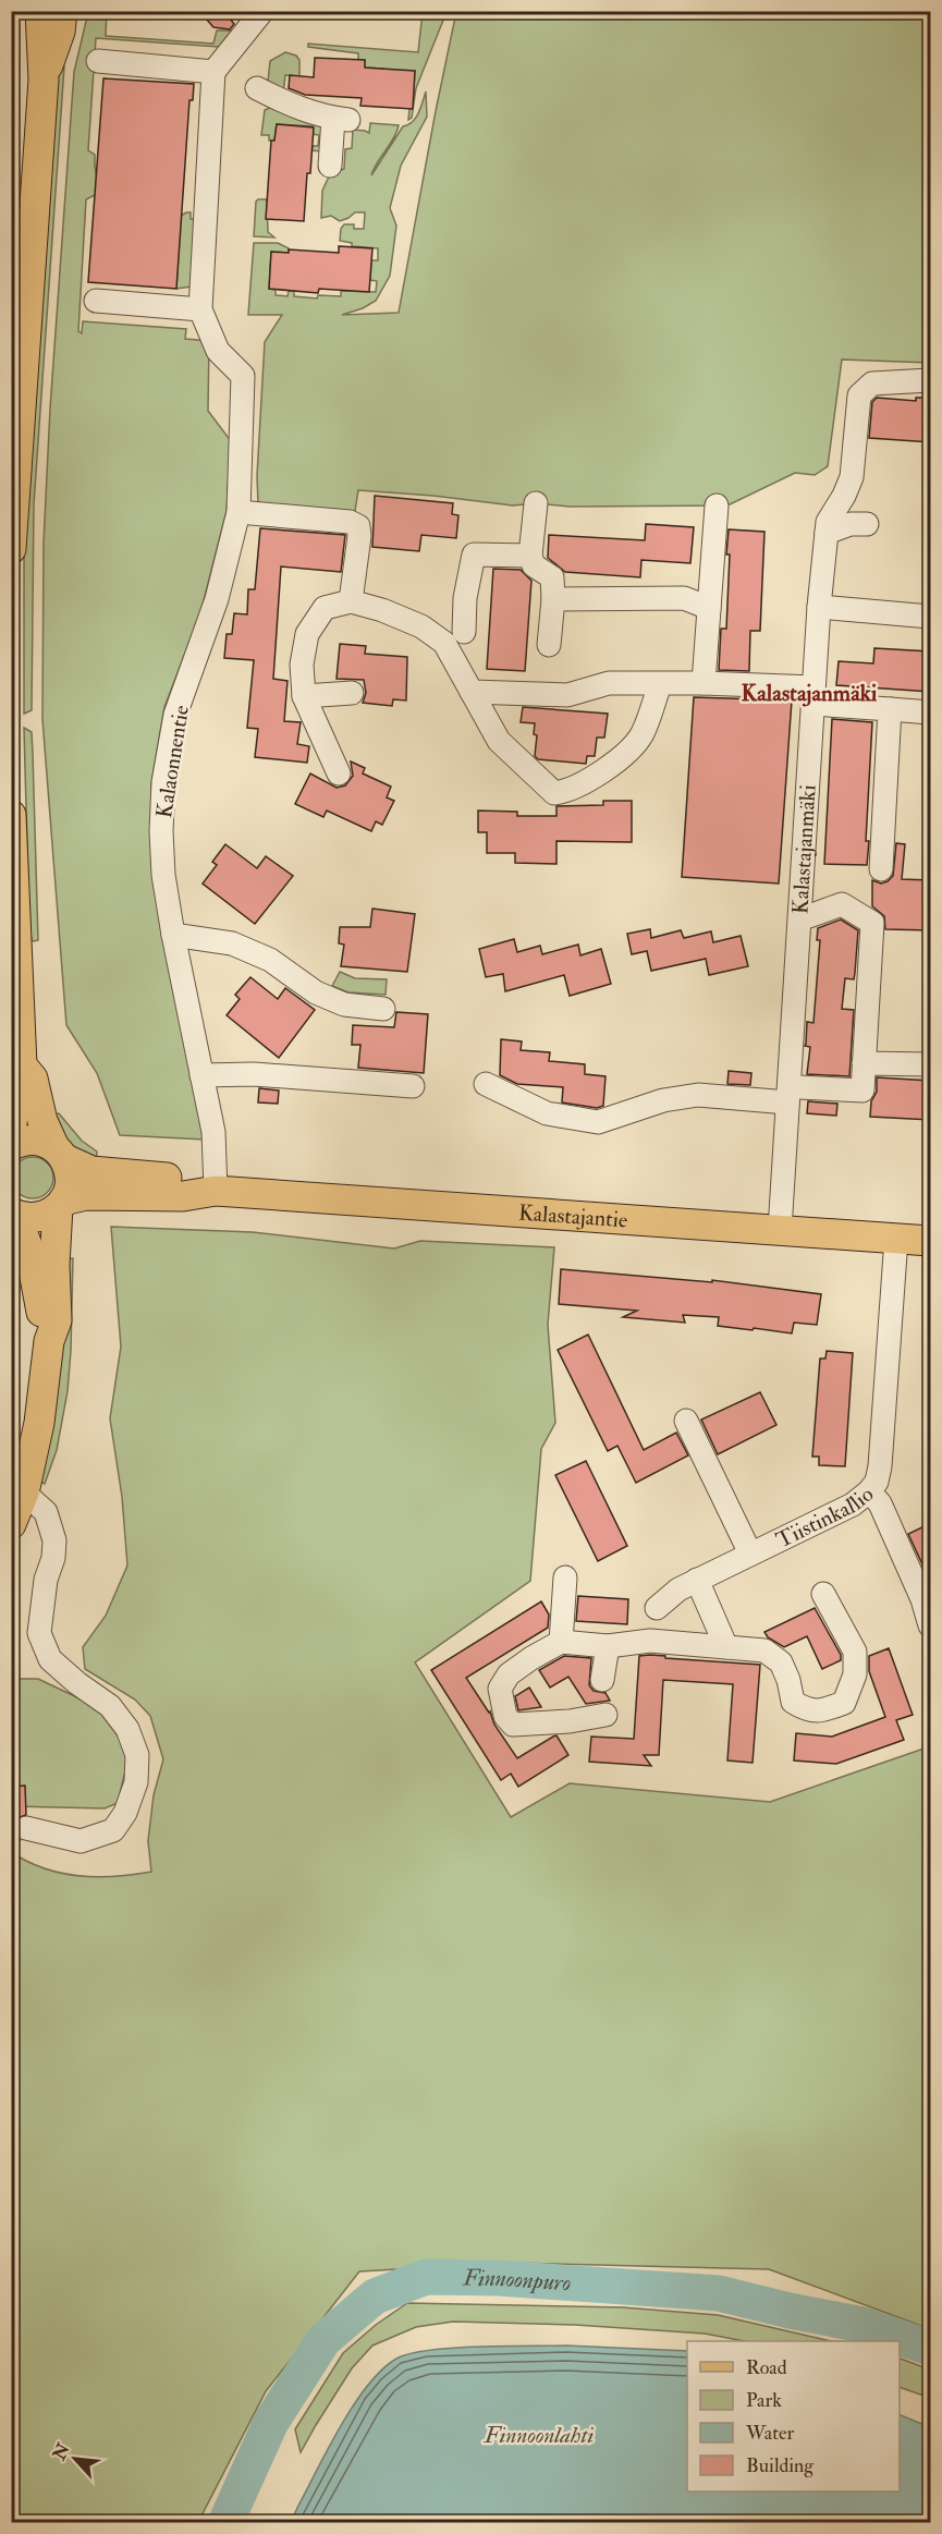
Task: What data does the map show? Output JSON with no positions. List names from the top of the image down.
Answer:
{
  "streets": {
    "main road": ["Kalastajantie"],
    "street": ["Kalaonnentie", "Kalastajanmäki", "Tiistinkallio"]
  },
  "crossings": [
    ["Kalaonnentie", "Kalastajantie"],
    ["Kalastajanmäki", "Kalastajantie"],
    ["Kalastajantie", "Tiistinkallio"]
  ],
  "districts": ["Kalastajanmäki"],
  "water": ["Finnoonpuro", "Finnoonlahti"],
  "legend": [
    "Road",
    "Park",
    "Water",
    "Building"
  ],
  "north": "top left"
}
